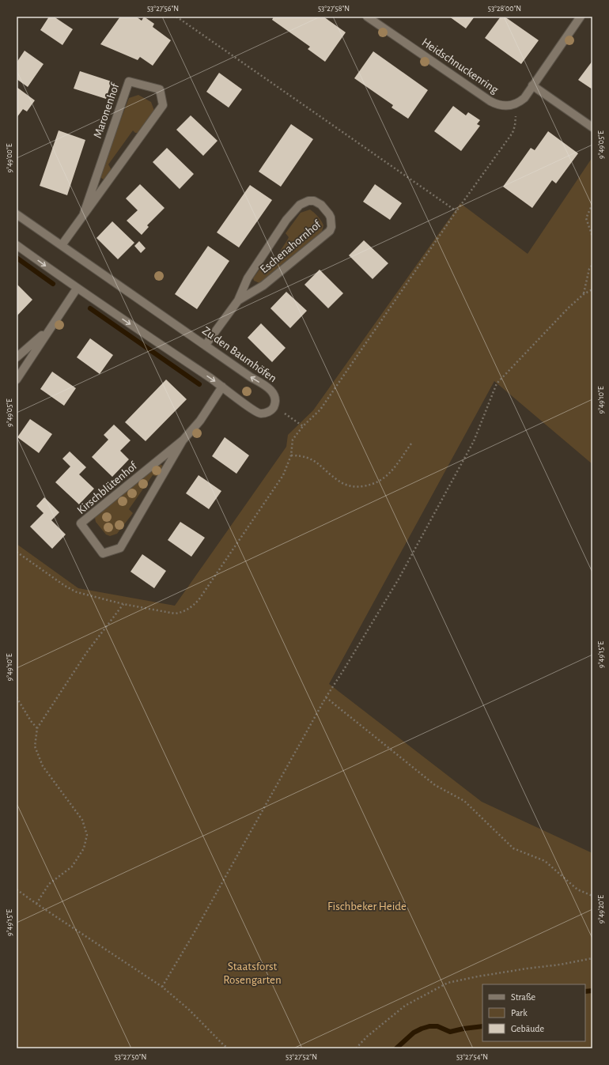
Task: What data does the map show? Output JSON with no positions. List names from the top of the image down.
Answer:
{
  "streets": {
    "street": [
      "Heidschnuckenring",
      "Maronenhof",
      "Eschenahornhof",
      "Zu den Baumhöfen",
      "Kirschblütenhof"
    ]
  },
  "crossings": [
    ["Maronenhof", "Zu den Baumhöfen"],
    ["Eschenahornhof", "Zu den Baumhöfen"]
  ],
  "parks": ["Fischbeker Heide", "Staatsforst Rosengarten"],
  "legend": ["Straße", "Park", "Gebäude"],
  "coordinates": [
    "53°27'56\"N",
    "53°27'58\"N",
    "53°28'00\"N",
    "9°49'05\"E",
    "9°49'00\"E",
    "9°49'10\"E",
    "9°49'15\"E",
    "9°49'20\"E",
    "53°27'50\"N",
    "53°27'52\"N",
    "53°27'54\"N"
  ]
}
